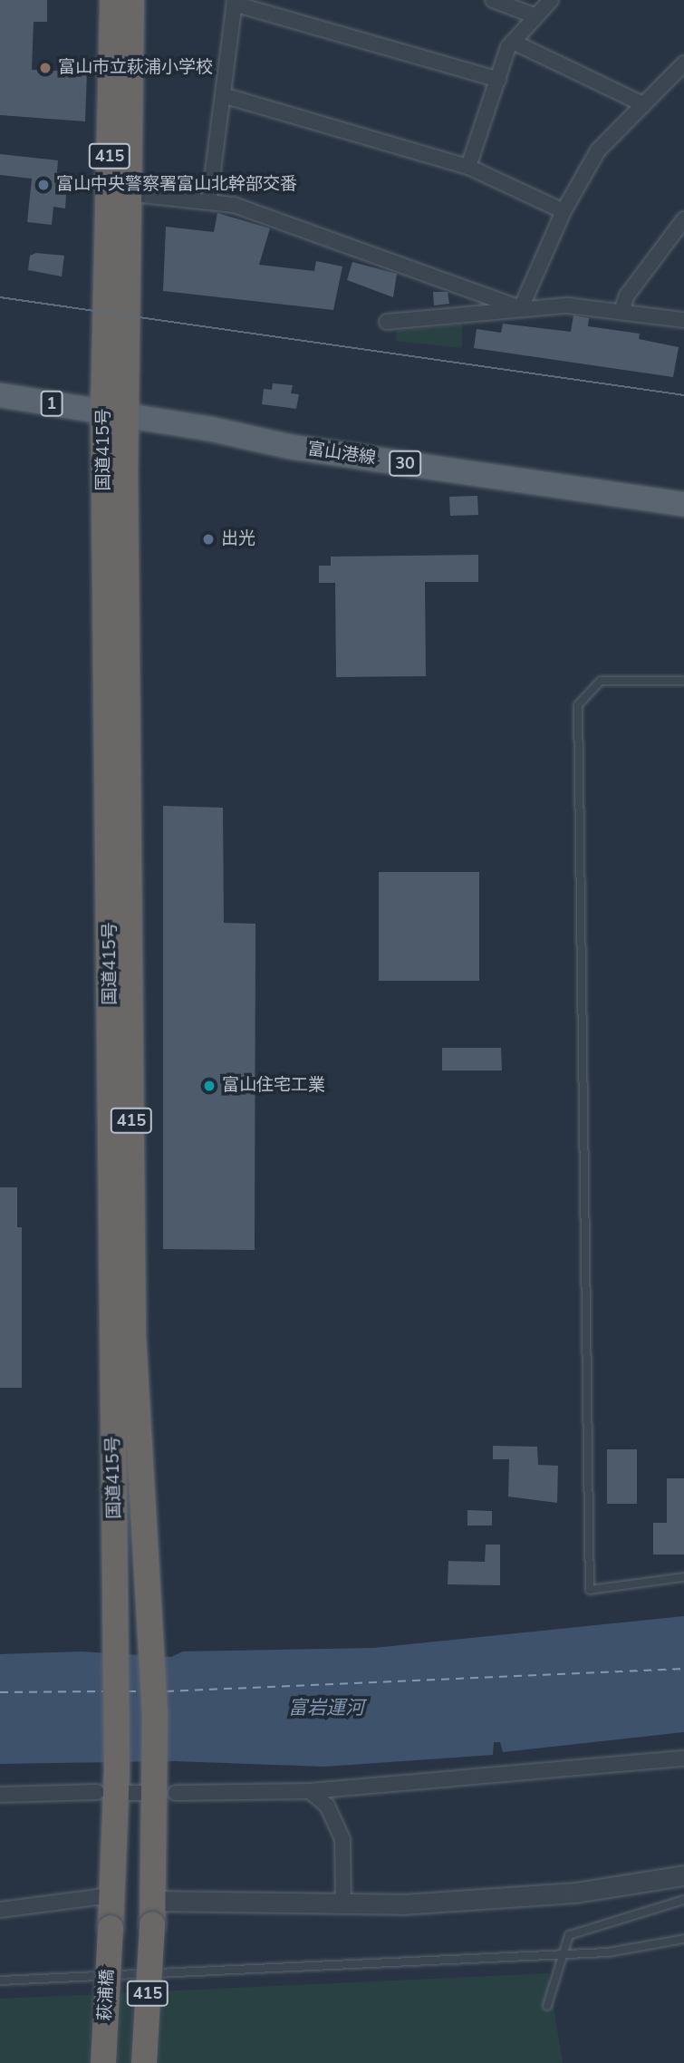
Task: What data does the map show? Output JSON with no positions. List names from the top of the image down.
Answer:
{
  "streets": {
    "highway": ["415", "国道415号", "萩浦橋"],
    "main road": ["1", "富山港線", "30"]
  },
  "crossings": [
    ["415", "国道415号"],
    ["国道415号", "富山港線"],
    ["国道415号", "萩浦橋"]
  ],
  "water": ["富岩運河"],
  "places": [
    "富山市立萩浦小学校",
    "富山中央警察署富山北幹部交番",
    "出光",
    "富山住宅工業"
  ]
}
